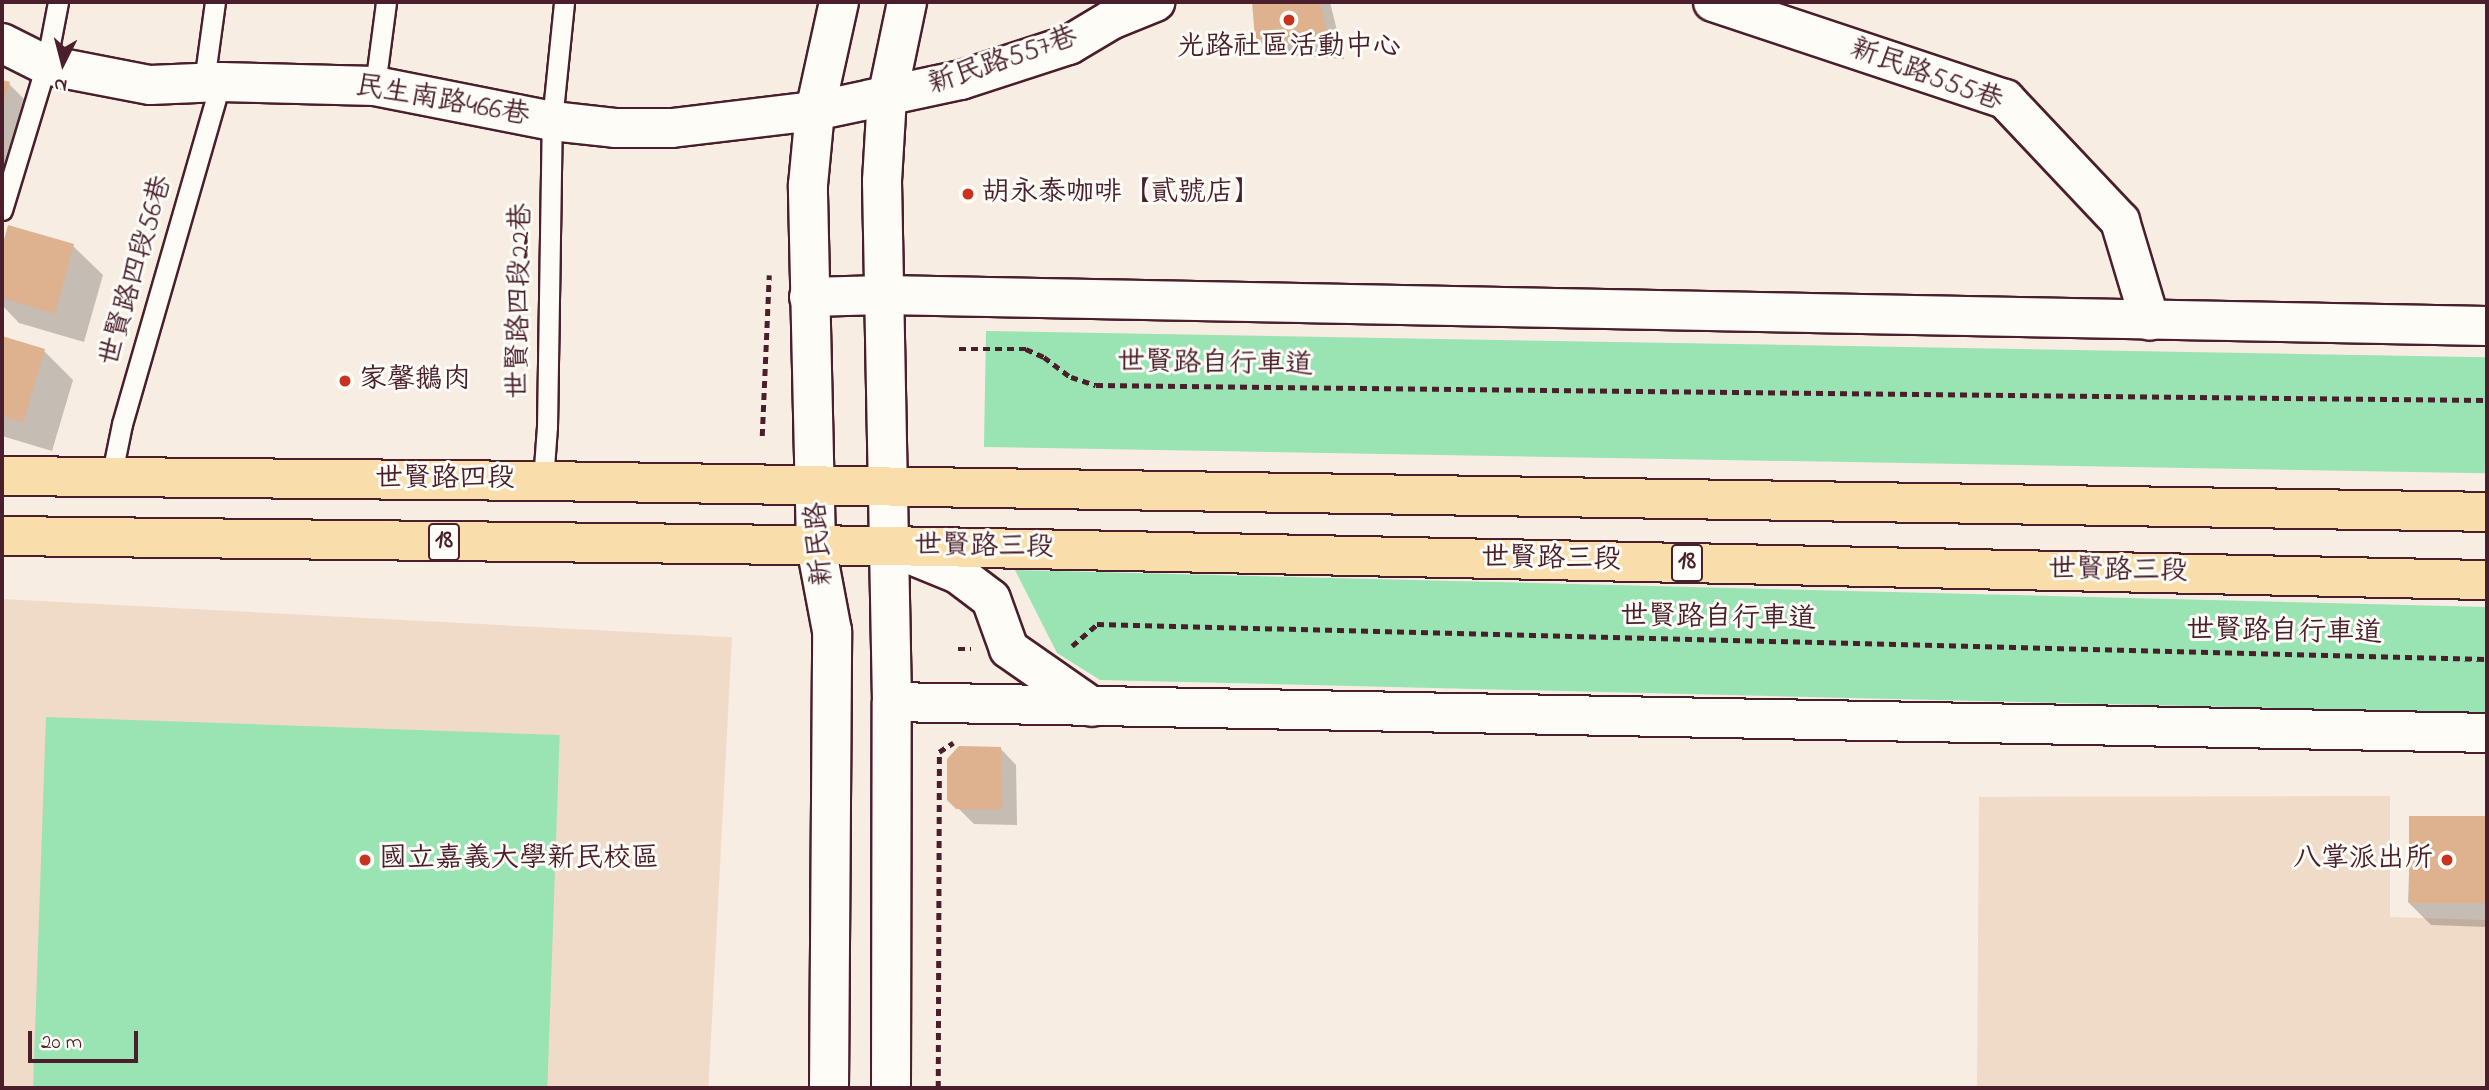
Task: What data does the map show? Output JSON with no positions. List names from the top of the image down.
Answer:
{
  "streets": {
    "main road": ["世賢路四段", "18", "世賢路三段"],
    "street": [
      "新民路557巷",
      "新民路555巷",
      "民生南路466巷",
      "新民路"
    ],
    "lane": ["世賢路四段56巷", "世賢路四段22巷"],
    "path": ["世賢路自行車道"]
  },
  "crossings": [
    ["新民路557巷", "民生南路466巷"],
    ["民生南路466巷", "世賢路四段56巷"],
    ["民生南路466巷", "世賢路四段22巷"],
    ["民生南路466巷", "新民路"],
    ["世賢路四段56巷", "世賢路四段"],
    ["世賢路四段22巷", "世賢路四段"],
    ["世賢路四段", "18"],
    ["世賢路四段", "新民路"],
    ["18", "新民路"],
    ["18", "世賢路三段"]
  ],
  "places": [
    "光路社區活動中心",
    "胡永泰咖啡【貳號店】",
    "家馨鵝肉",
    "國立嘉義大學新民校區",
    "八掌派出所"
  ],
  "scale_bar": "20 m",
  "north": "bottom"
}
